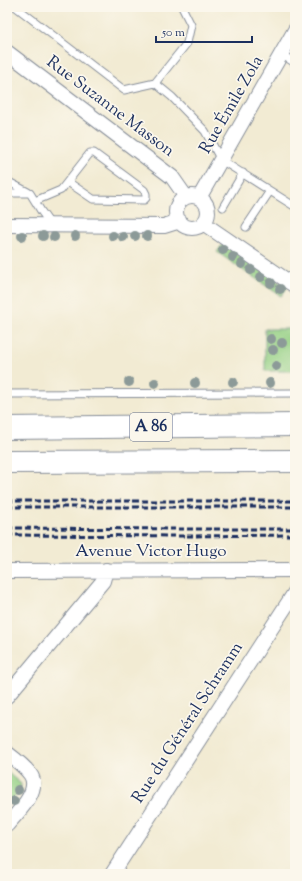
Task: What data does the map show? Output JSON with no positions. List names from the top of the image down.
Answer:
{
  "streets": {
    "highway": ["A 86"],
    "street": [
      "Rue Émile Zola",
      "Rue Suzanne Masson",
      "Avenue Victor Hugo",
      "Rue du Général Schramm"
    ]
  },
  "crossings": [
    ["Rue Émile Zola", "Rue Suzanne Masson"]
  ],
  "scale_bar": "50 m"
}
